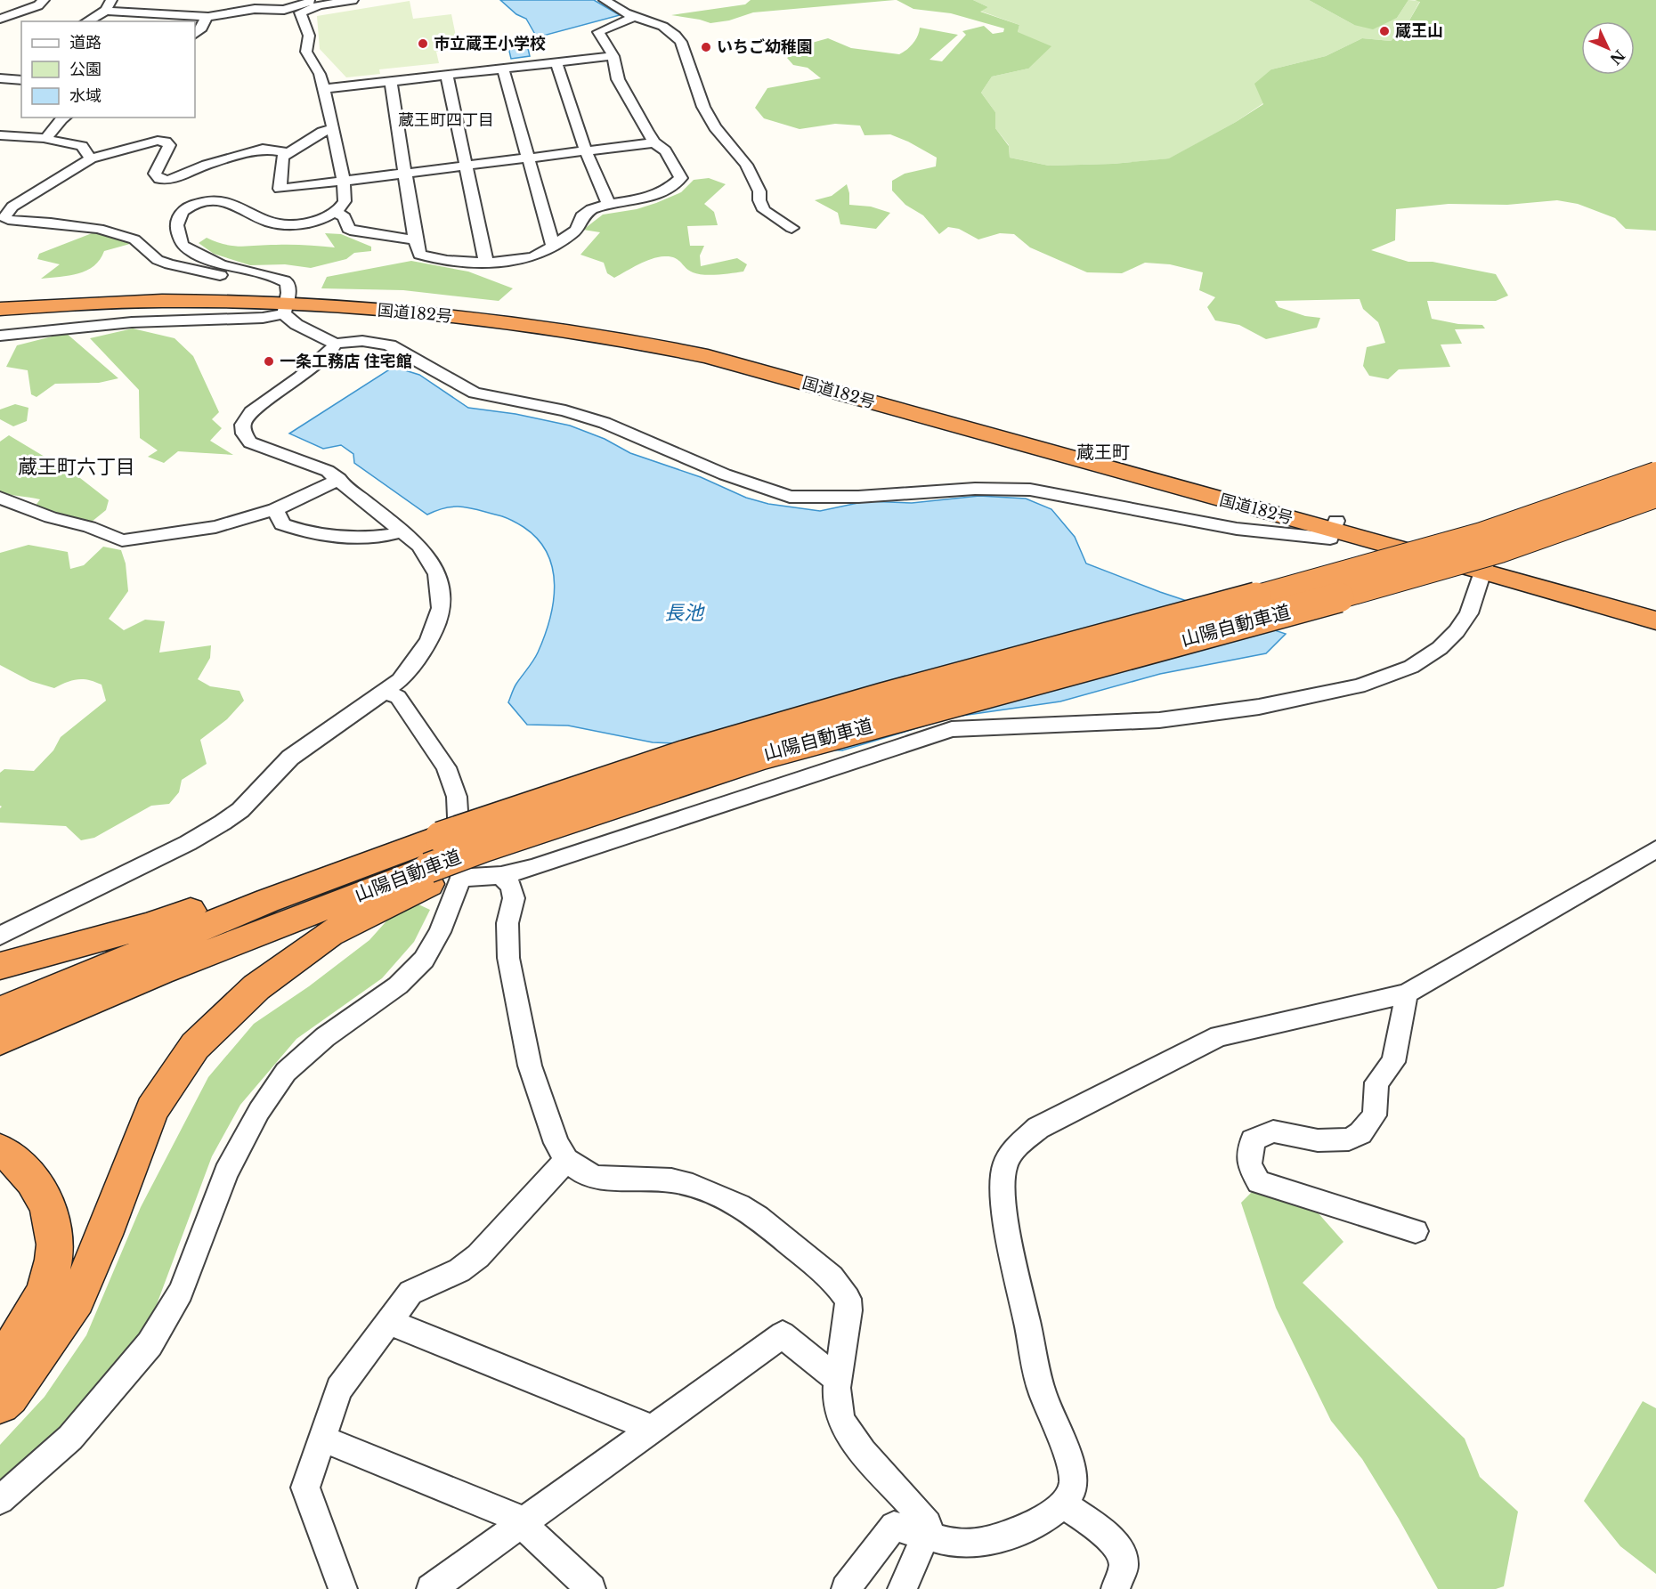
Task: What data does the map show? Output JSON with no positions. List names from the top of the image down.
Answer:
{
  "streets": {
    "highway": ["国道182号", "山陽自動車道"]
  },
  "districts": ["蔵王町四丁目", "蔵王町", "蔵王町六丁目"],
  "water": ["長池"],
  "places": [
    "蔵王山",
    "市立蔵王小学校",
    "いちご幼稚園",
    "一条工務店 住宅館"
  ],
  "legend": ["道路", "公園", "水域"],
  "north": "bottom right"
}
